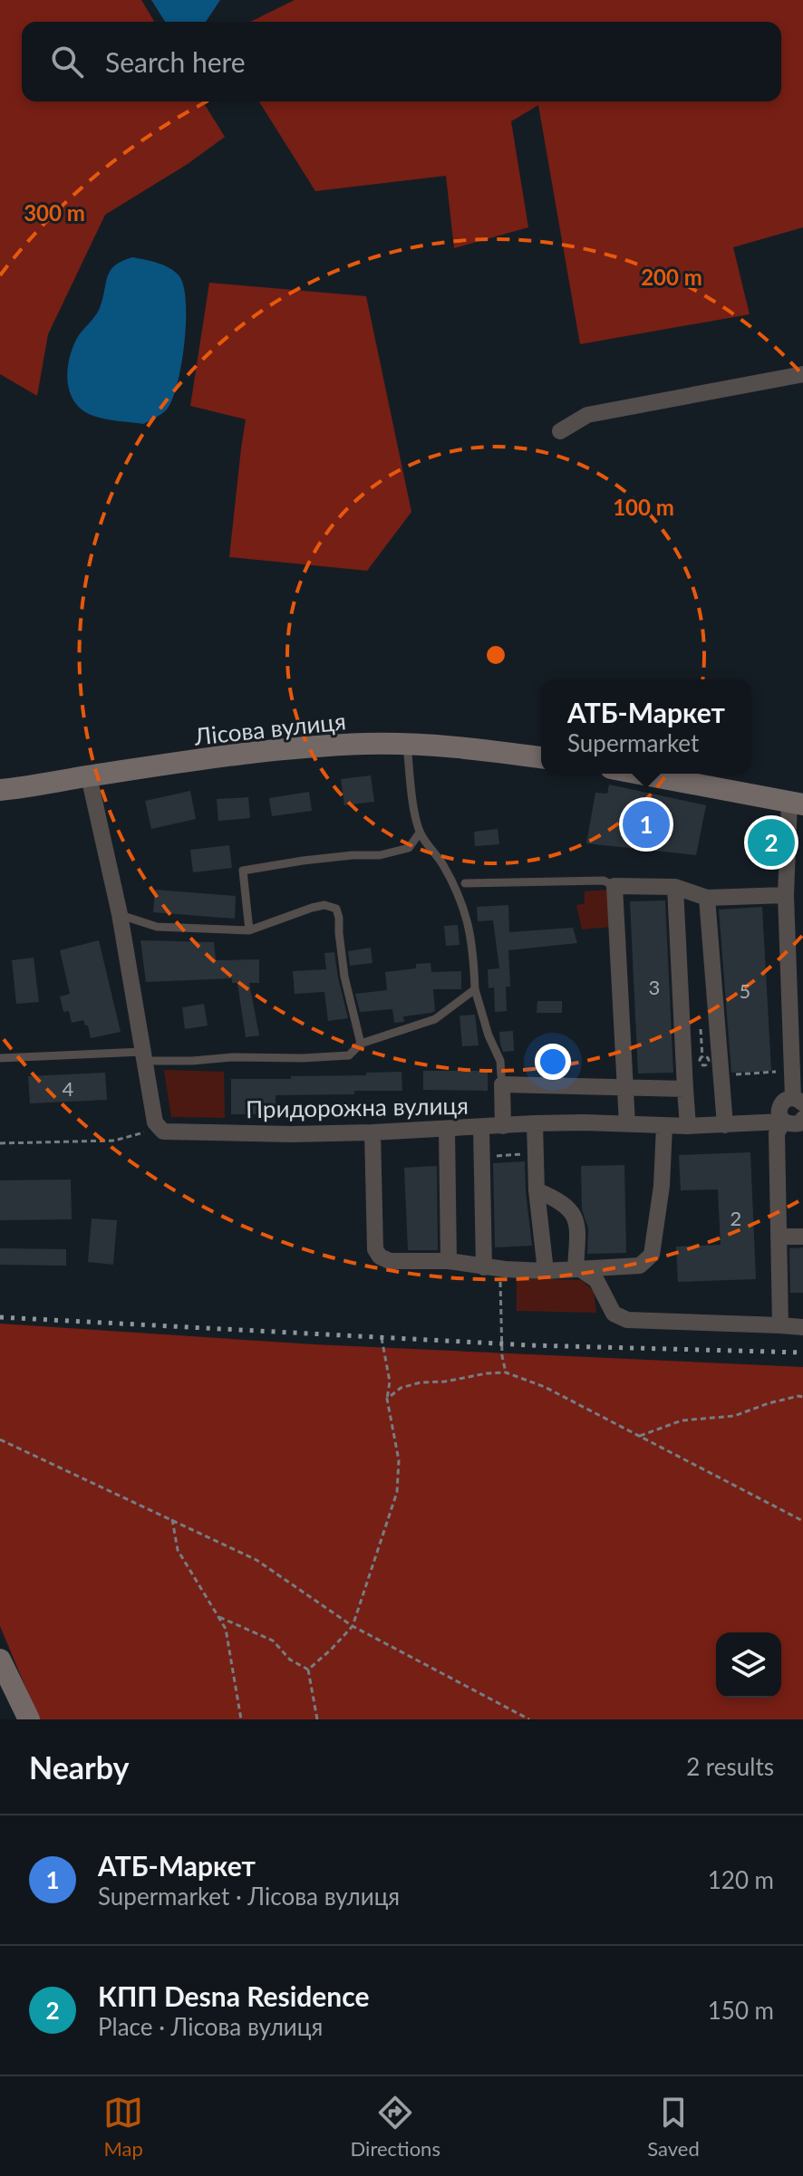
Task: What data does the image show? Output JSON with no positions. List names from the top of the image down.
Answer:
{
  "streets": {
    "main road": ["Лісова вулиця"],
    "street": ["Придорожна вулиця"]
  },
  "house_numbers": [
    "3",
    "5",
    "4",
    "2"
  ],
  "page": {
    "search": "Search here",
    "popup": ["АТБ-Маркет", "Supermarket"],
    "pins": ["1", "2"],
    "heading": ["Nearby", "2 results"],
    "list": [
      {
        "mark": "1",
        "name": "АТБ-Маркет",
        "note": "Supermarket · Лісова вулиця",
        "value": "120 m"
      },
      {
        "mark": "2",
        "name": "КПП Desna Residence",
        "note": "Place · Лісова вулиця",
        "value": "150 m"
      }
    ],
    "nav": ["Map", "Directions", "Saved"]
  },
  "rings": ["300 m", "200 m", "100 m"]
}
